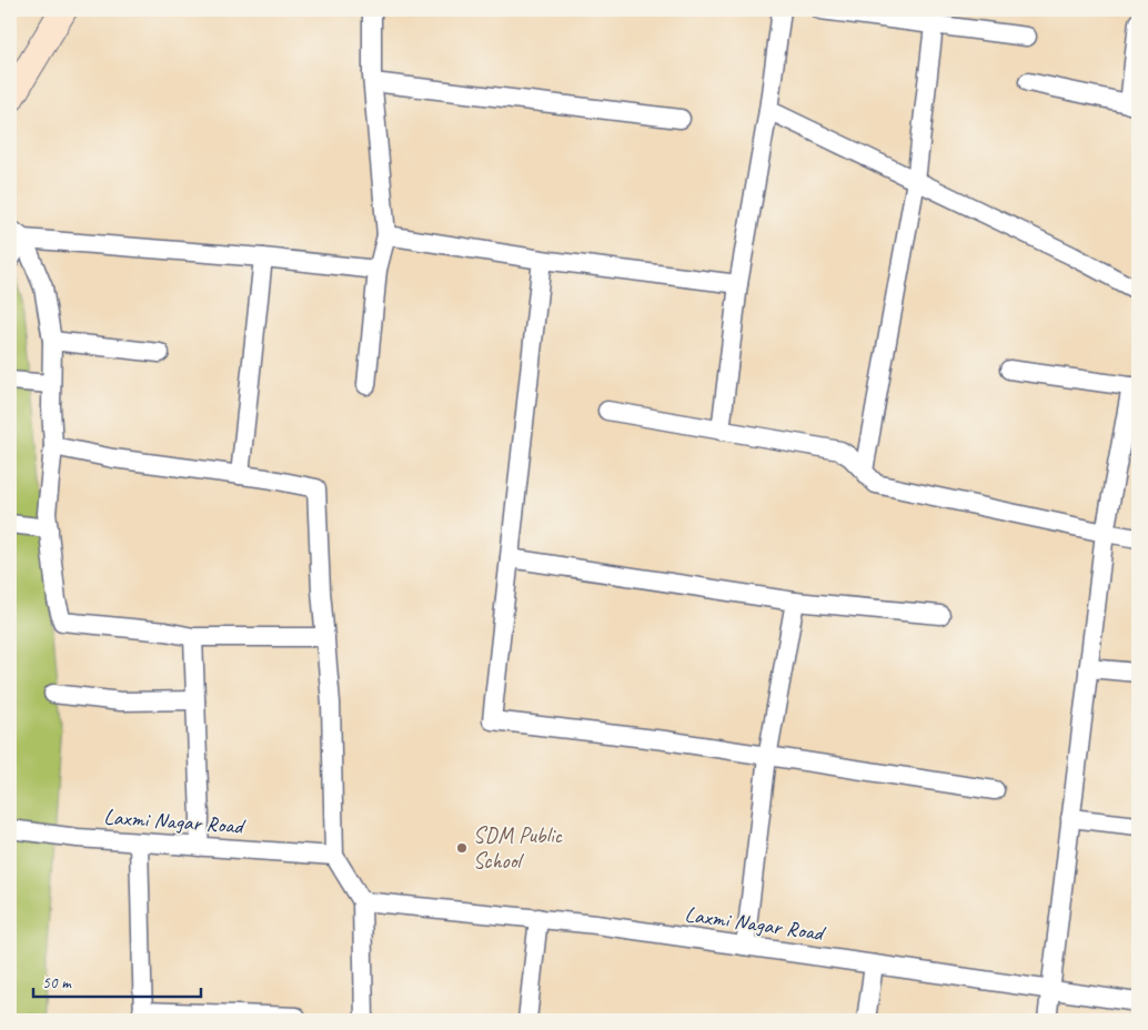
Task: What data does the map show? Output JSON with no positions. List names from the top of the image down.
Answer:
{
  "streets": {
    "street": ["Laxmi Nagar Road"]
  },
  "places": ["SDM Public School"],
  "scale_bar": "50 m"
}
